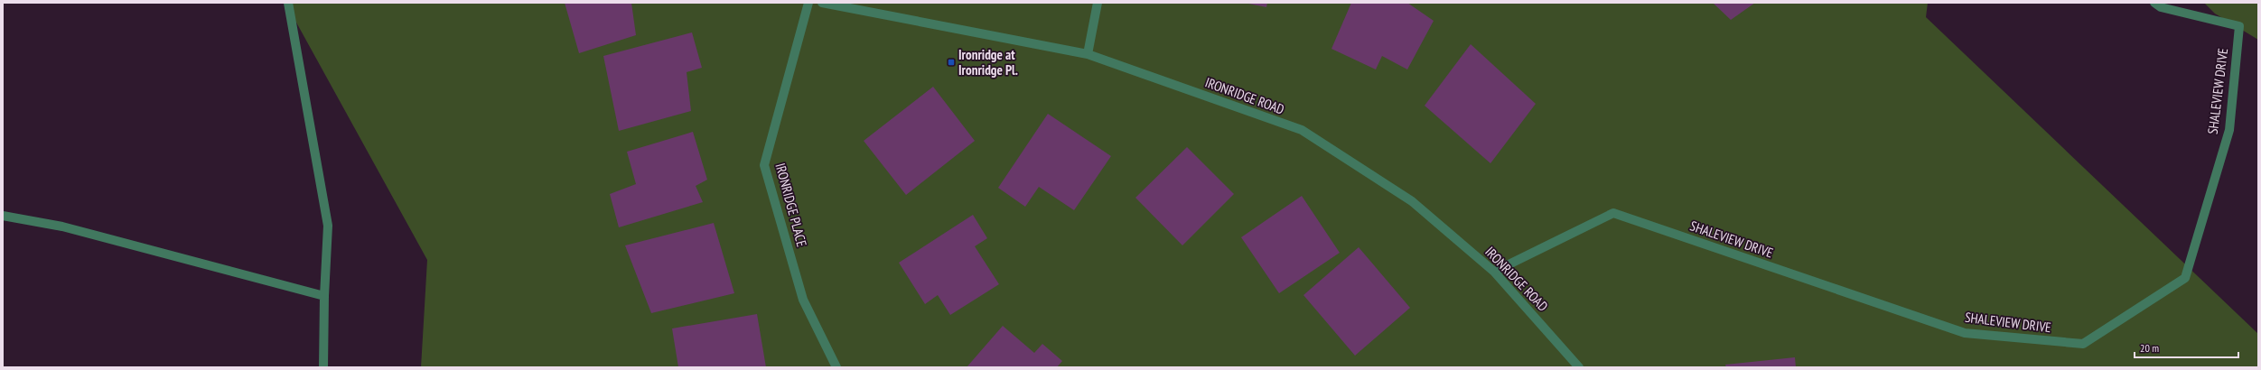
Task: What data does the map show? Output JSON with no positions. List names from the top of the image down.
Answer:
{
  "streets": {
    "street": ["SHALEVIEW DRIVE", "IRONRIDGE ROAD", "IRONRIDGE PLACE"]
  },
  "crossings": [
    ["SHALEVIEW DRIVE", "IRONRIDGE ROAD"]
  ],
  "places": {
    "transit": ["Ironridge at Ironridge Pl."]
  },
  "scale_bar": "20 m"
}
